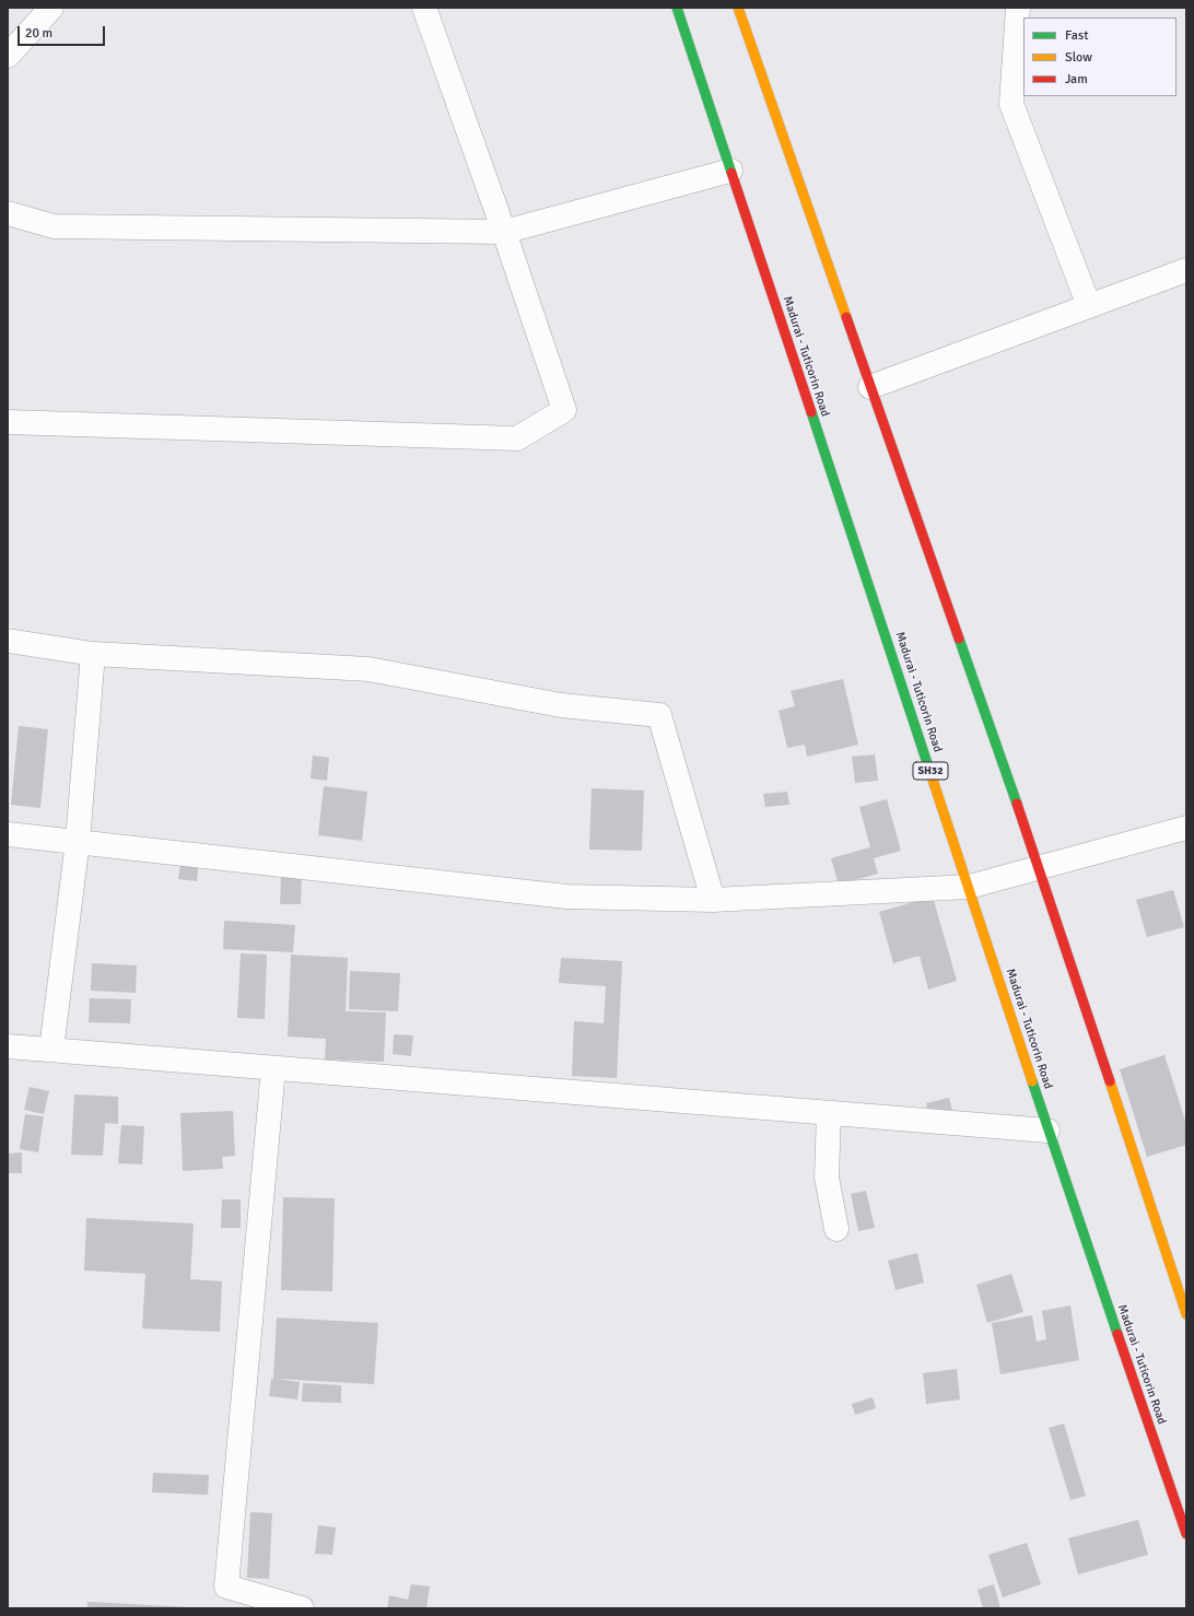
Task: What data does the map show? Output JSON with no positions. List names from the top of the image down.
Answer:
{
  "streets": {
    "main road": ["Madurai - Tuticorin Road", "SH32"]
  },
  "legend": ["Fast", "Slow", "Jam"],
  "scale_bar": "20 m"
}
